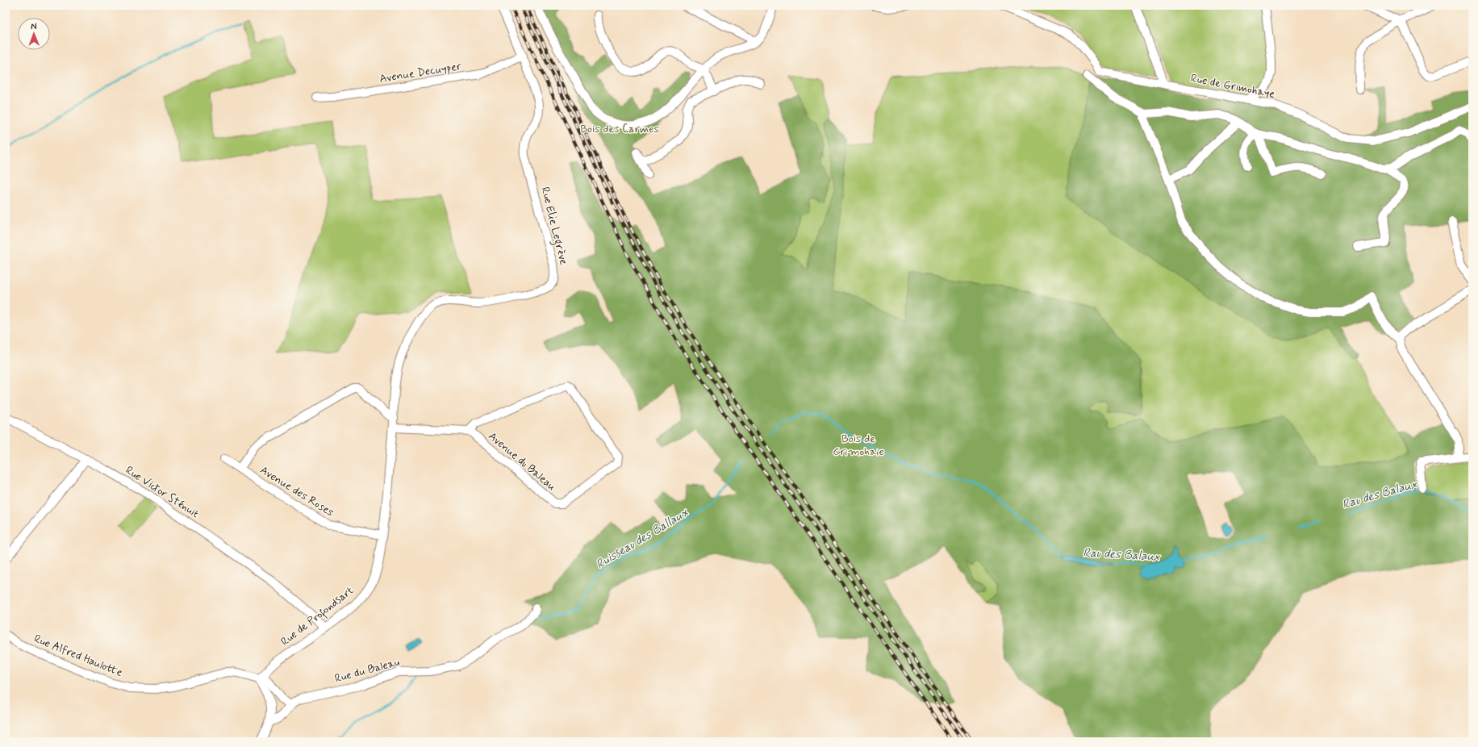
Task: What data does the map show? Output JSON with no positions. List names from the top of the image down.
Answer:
{
  "streets": {
    "street": [
      "Avenue Decuyper",
      "Rue de Grimohaye",
      "Rue Elie Legrève",
      "Avenue du Baleau",
      "Avenue des Roses",
      "Rue Victor Sténuit",
      "Rue de Profondsart",
      "Rue Alfred Haulotte",
      "Rue du Baleau"
    ]
  },
  "crossings": [
    ["Avenue Decuyper", "Rue Elie Legrève"],
    ["Rue Elie Legrève", "Rue de Profondsart"],
    ["Avenue des Roses", "Rue de Profondsart"],
    ["Rue Victor Sténuit", "Rue de Profondsart"],
    ["Rue de Profondsart", "Rue Alfred Haulotte"]
  ],
  "water": ["Rau des Balaux", "Ruisseau des Ballaux"],
  "parks": ["Bois des Carmes", "Bois de Grimohaie"],
  "north": "top"
}
